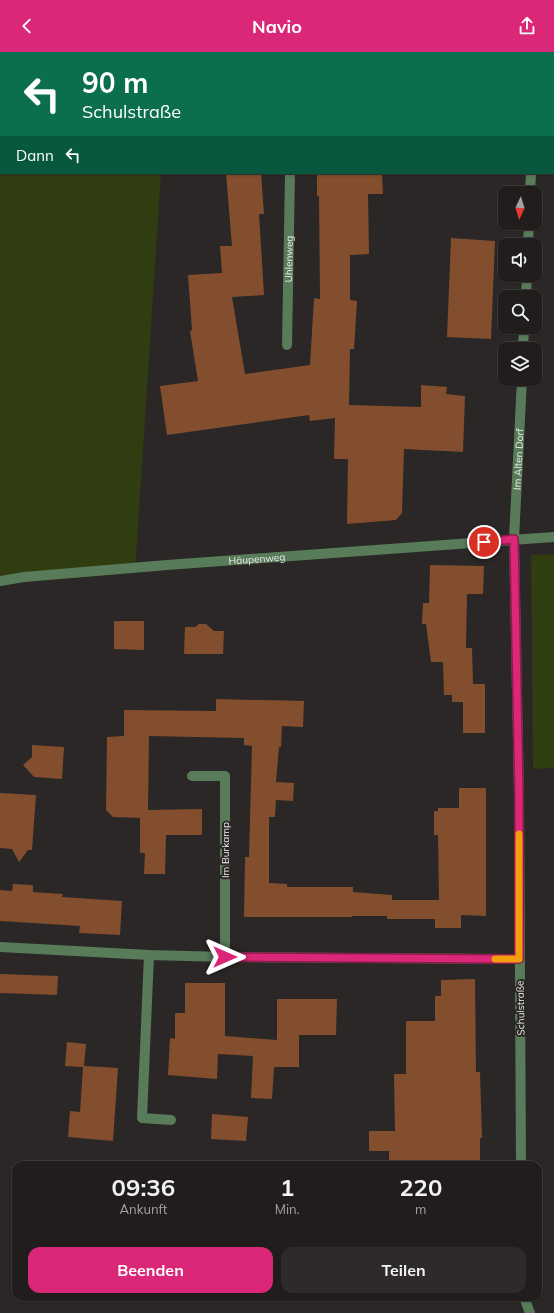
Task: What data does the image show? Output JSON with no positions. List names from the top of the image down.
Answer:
{
  "streets": {
    "street": [
      "Uhlenweg",
      "Im Alten Dorf",
      "Häupenweg",
      "Im Burkamp",
      "Schulstraße"
    ]
  },
  "crossings": [
    ["Im Alten Dorf", "Häupenweg"],
    ["Im Alten Dorf", "Schulstraße"],
    ["Häupenweg", "Schulstraße"]
  ],
  "north": "bottom",
  "page": {
    "header": "Navio",
    "turn": ["90 m", "Schulstraße"],
    "then": "Dann",
    "eta": [
      "09:36",
      "Ankunft",
      "1",
      "Min.",
      "220",
      "m"
    ],
    "buttons": ["Beenden", "Teilen"]
  }
}
